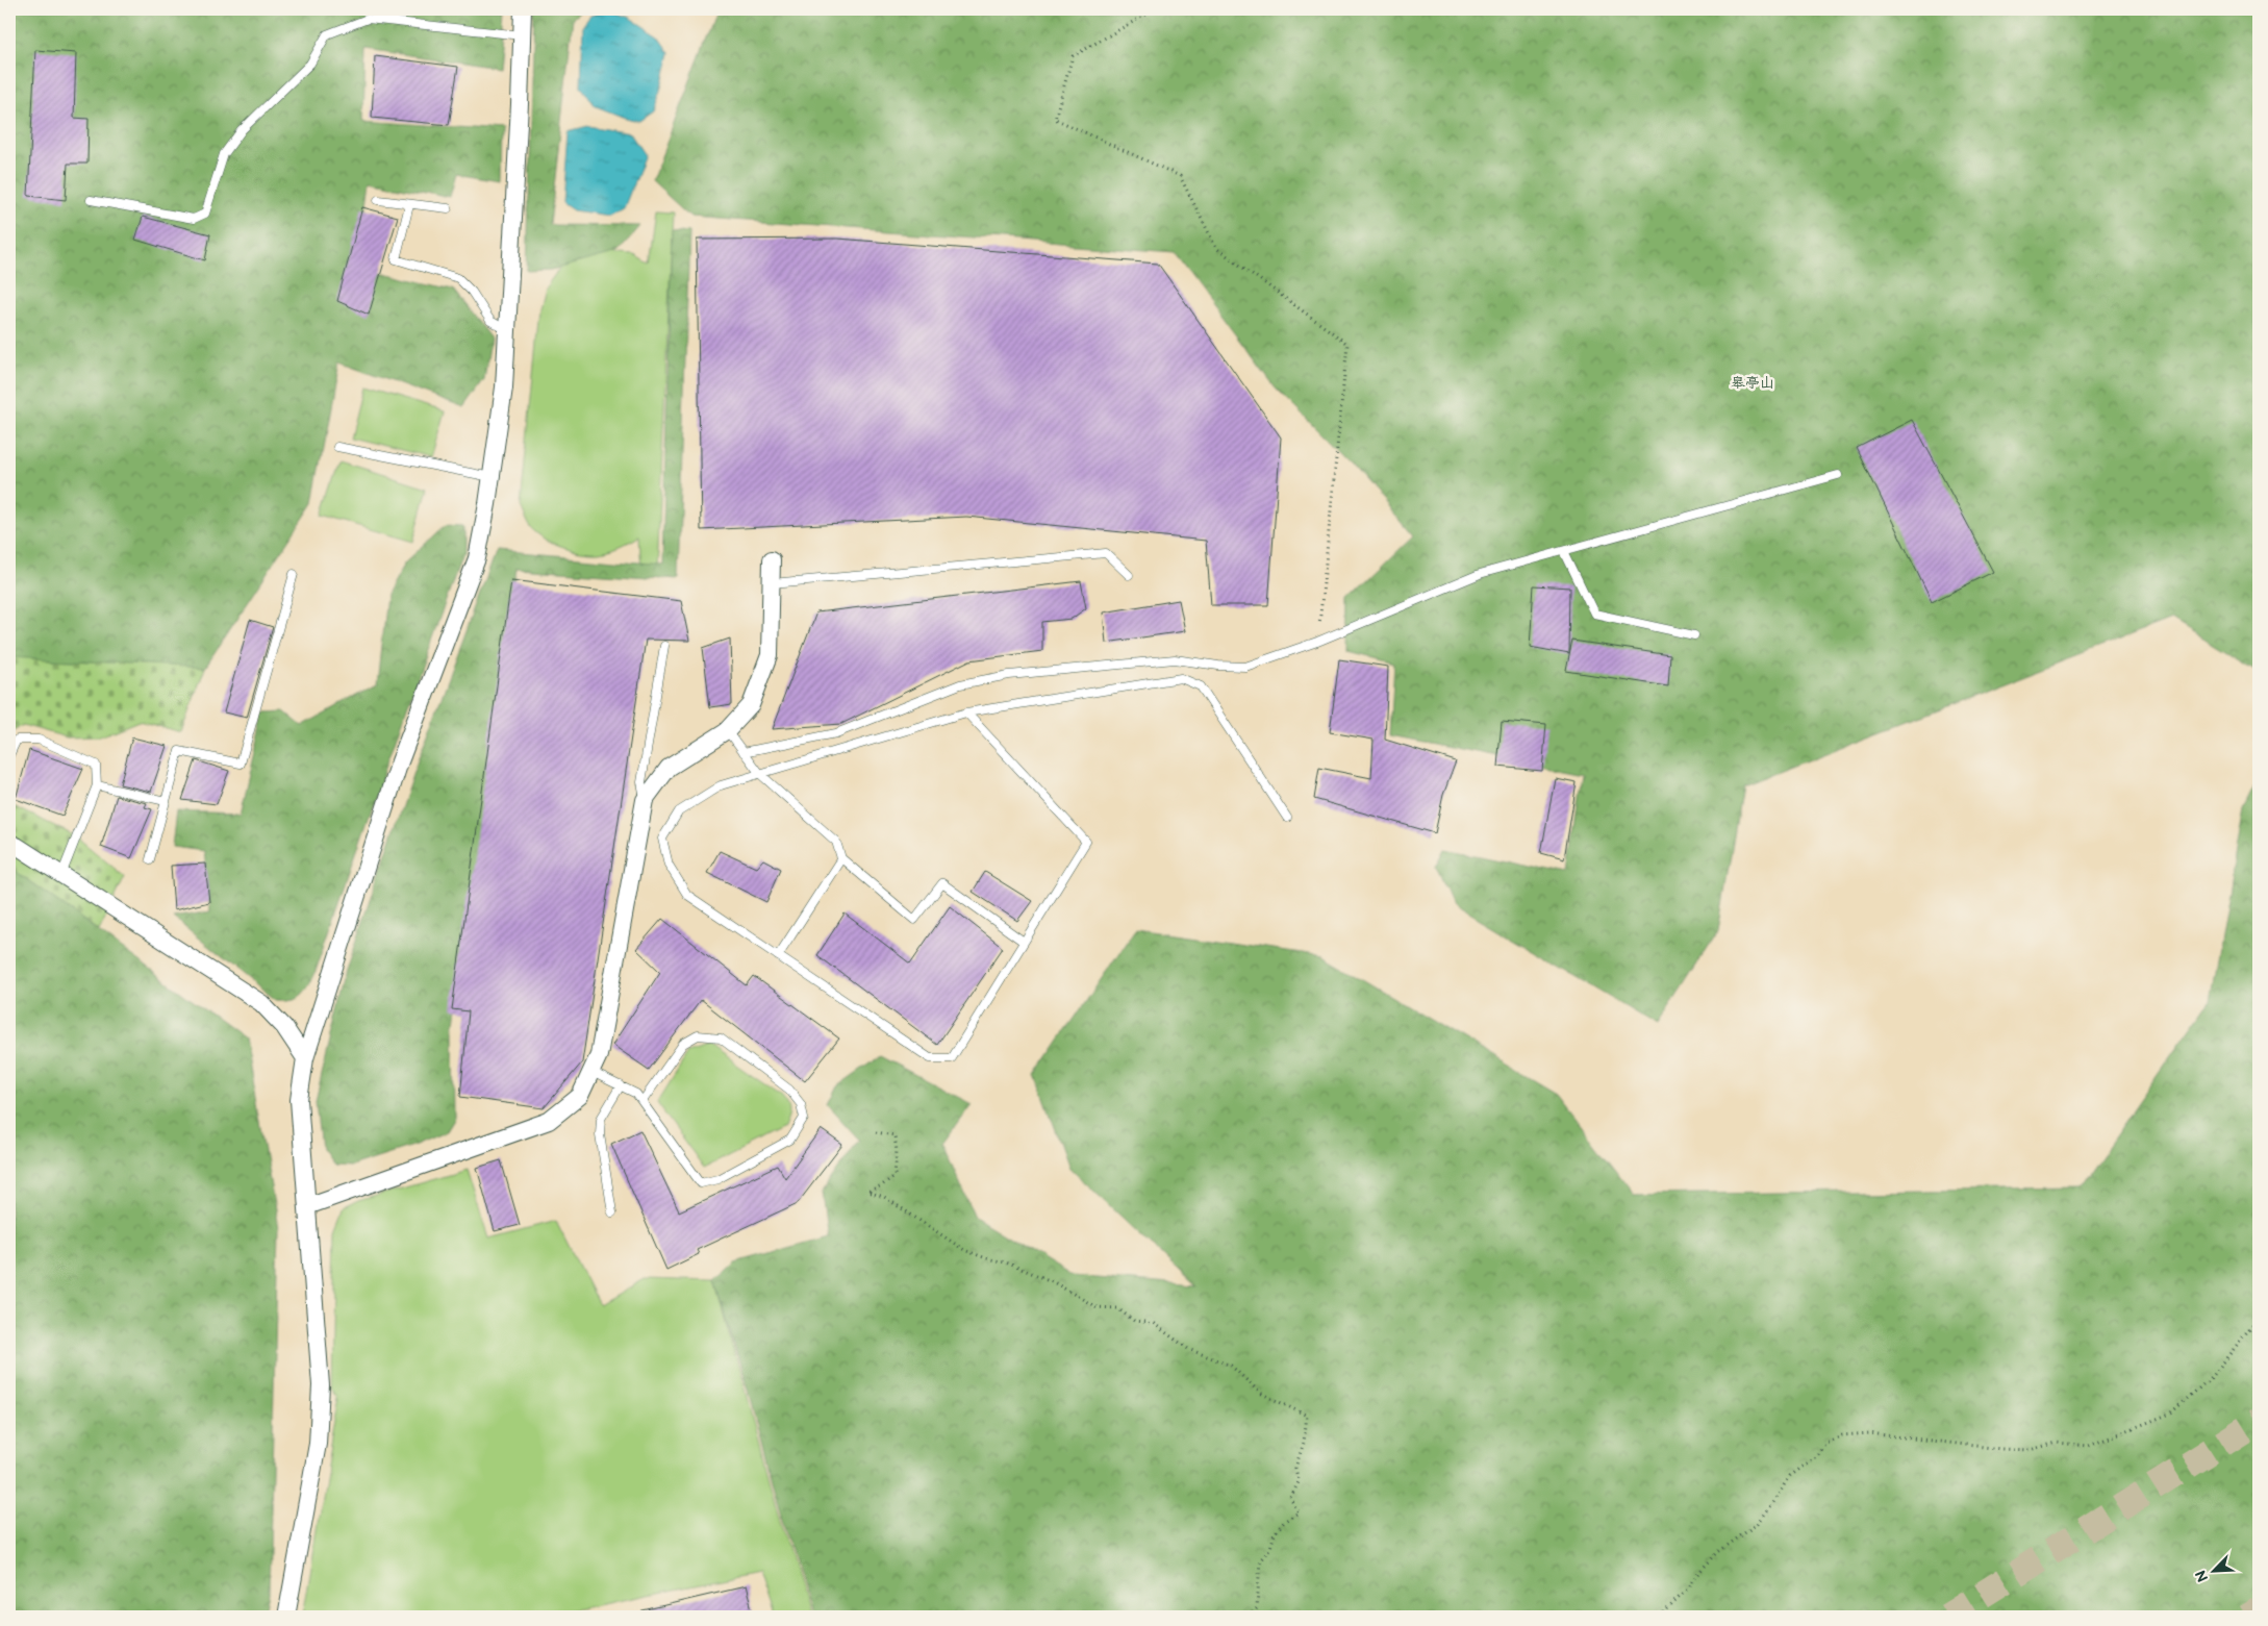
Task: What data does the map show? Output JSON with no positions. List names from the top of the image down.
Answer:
{
  "parks": ["皋亭山"],
  "north": "bottom left"
}
